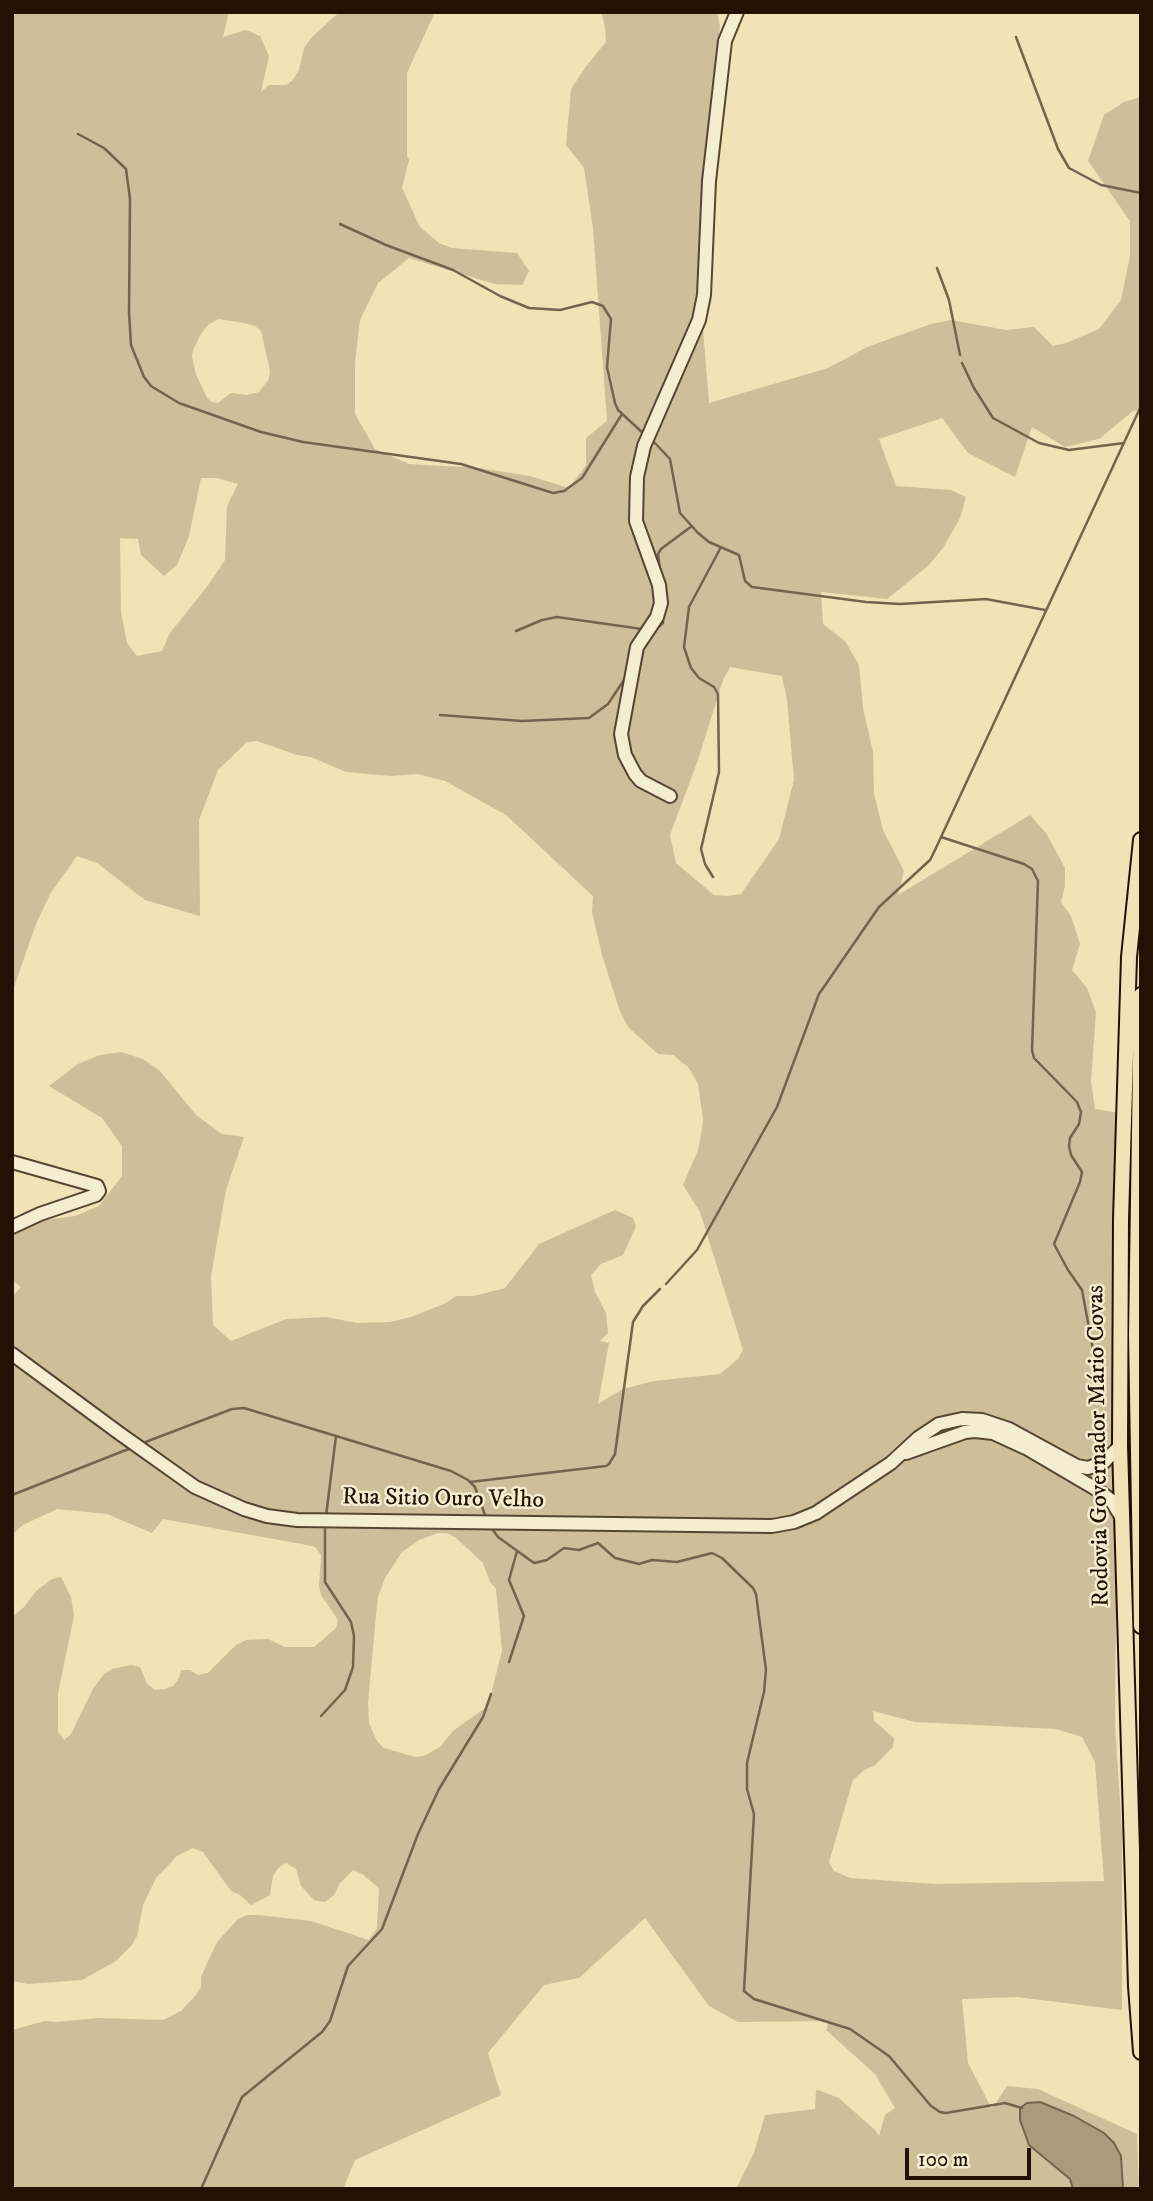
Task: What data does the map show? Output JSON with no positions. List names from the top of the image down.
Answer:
{
  "streets": {
    "main road": ["Rodovia Governador Mário Covas"],
    "street": ["Rua Sitio Ouro Velho"]
  },
  "crossings": [
    ["Rodovia Governador Mário Covas", "Rua Sitio Ouro Velho"]
  ],
  "scale_bar": "100 m"
}
